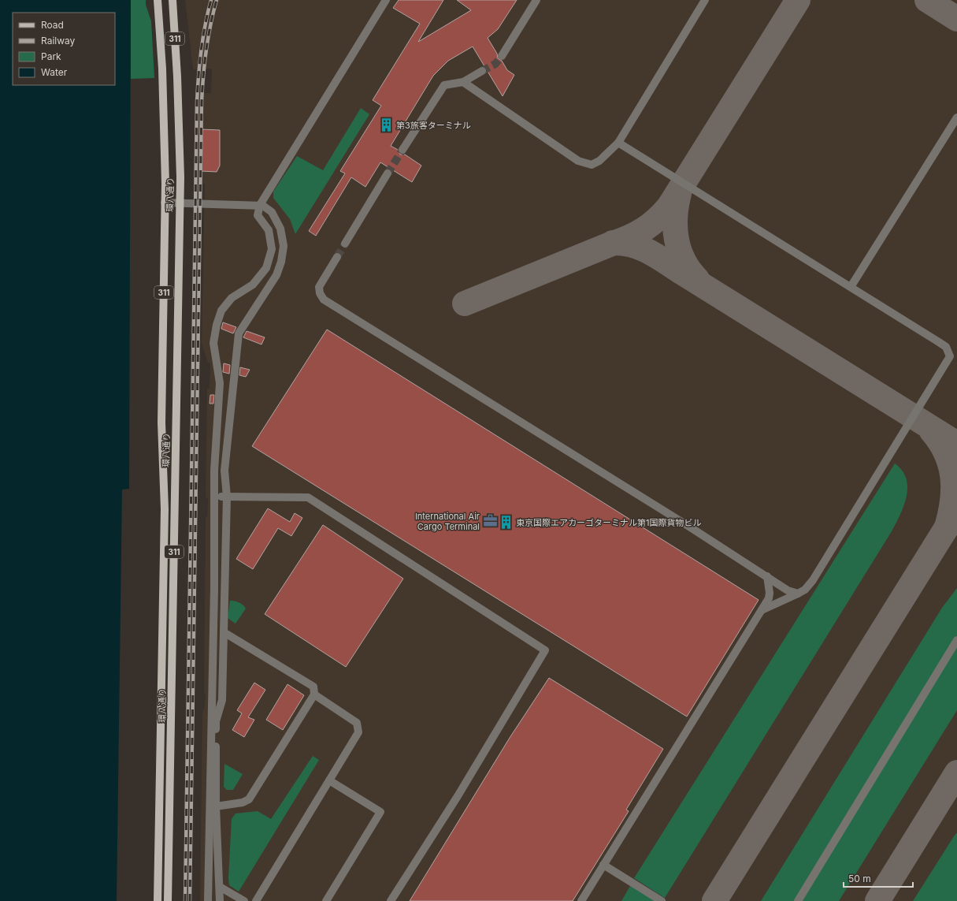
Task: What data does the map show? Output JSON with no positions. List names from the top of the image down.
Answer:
{
  "streets": {
    "main road": ["311", "環八通り"]
  },
  "places": {
    "building": ["第3旅客ターミナル", "東京国際エアカーゴターミナル第1国際貨物ビル"],
    "office": ["International Air Cargo Terminal"]
  },
  "legend": [
    "Road",
    "Railway",
    "Park",
    "Water"
  ],
  "scale_bar": "50 m"
}
